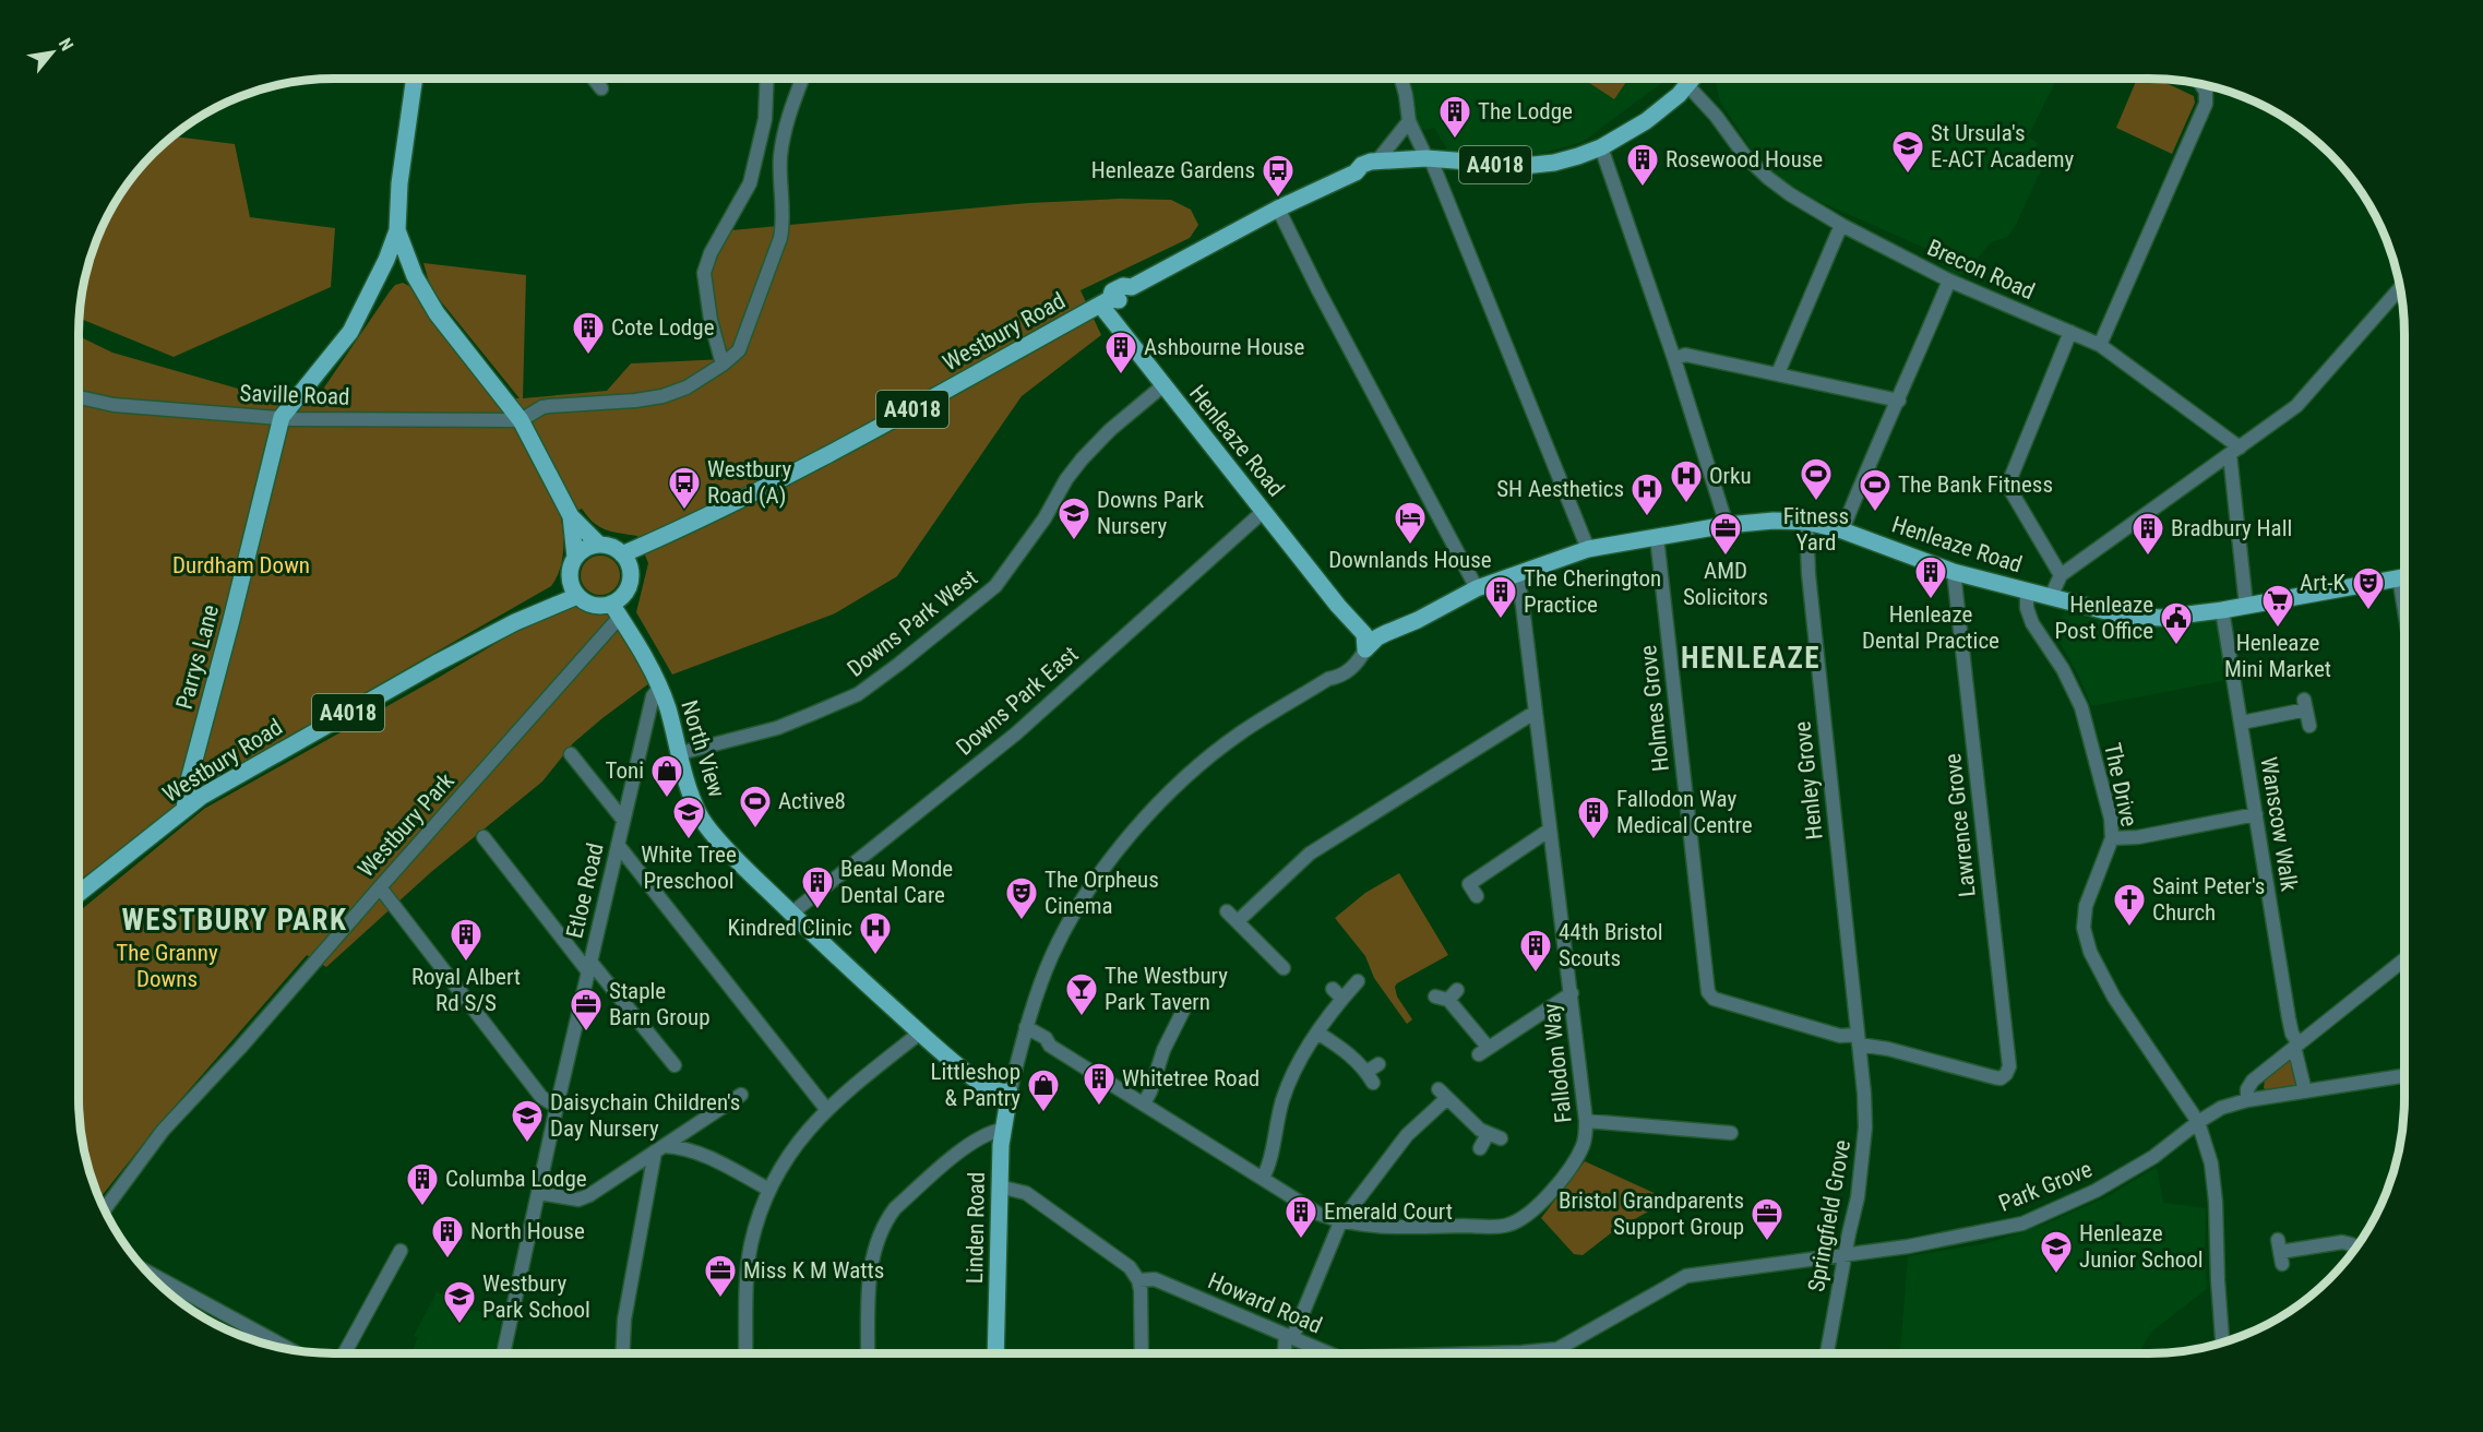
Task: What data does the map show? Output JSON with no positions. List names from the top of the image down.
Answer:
{
  "streets": {
    "main road": [
      "A4018",
      "Westbury Road",
      "Henleaze Road",
      "Parrys Lane",
      "North View",
      "Linden Road"
    ],
    "street": [
      "Brecon Road",
      "Saville Road",
      "Downs Park West",
      "Downs Park East",
      "Holmes Grove",
      "Henley Grove",
      "The Drive",
      "Wanscow Walk",
      "Westbury Park",
      "Lawrence Grove",
      "Etloe Road",
      "Fallodon Way",
      "Park Grove",
      "Springfield Grove",
      "Howard Road"
    ]
  },
  "crossings": [
    ["Westbury Road", "Henleaze Road"],
    ["Westbury Road", "Parrys Lane"],
    ["Westbury Road", "North View"],
    ["Westbury Road", "Westbury Park"],
    ["Saville Road", "Parrys Lane"],
    ["Henleaze Road", "Downs Park West"],
    ["Henleaze Road", "Downs Park East"],
    ["Henleaze Road", "Holmes Grove"],
    ["Henleaze Road", "Henley Grove"],
    ["Henleaze Road", "The Drive"],
    ["Henleaze Road", "Wanscow Walk"],
    ["Henleaze Road", "Lawrence Grove"],
    ["Henleaze Road", "Fallodon Way"],
    ["Downs Park West", "North View"],
    ["Parrys Lane", "North View"],
    ["Parrys Lane", "Westbury Park"],
    ["Downs Park East", "North View"],
    ["Holmes Grove", "Henley Grove"],
    ["Holmes Grove", "Lawrence Grove"],
    ["Holmes Grove", "Springfield Grove"],
    ["North View", "Westbury Park"],
    ["North View", "Etloe Road"],
    ["North View", "Linden Road"],
    ["Henley Grove", "Lawrence Grove"],
    ["Henley Grove", "Springfield Grove"],
    ["The Drive", "Park Grove"],
    ["Lawrence Grove", "Springfield Grove"],
    ["Park Grove", "Springfield Grove"],
    ["Park Grove", "Howard Road"]
  ],
  "districts": ["HENLEAZE", "WESTBURY PARK"],
  "parks": ["Durdham Down", "The Granny Downs"],
  "places": {
    "building": [
      "The Lodge",
      "Rosewood House",
      "Cote Lodge",
      "Ashbourne House",
      "Bradbury Hall",
      "Henleaze Dental Practice",
      "The Cherington Practice",
      "Fallodon Way Medical Centre",
      "Beau Monde Dental Care",
      "Royal Albert Rd S/S",
      "44th Bristol Scouts",
      "Whitetree Road",
      "Columba Lodge",
      "Emerald Court",
      "North House"
    ],
    "school or university": [
      "St Ursula's E-ACT Academy",
      "Downs Park Nursery",
      "White Tree Preschool",
      "Daisychain Children's Day Nursery",
      "Henleaze Junior School",
      "Westbury Park School"
    ],
    "bus stop": ["Henleaze Gardens", "Westbury Road (A)"],
    "sports": ["Fitness Yard", "The Bank Fitness", "Active8"],
    "hospital": ["Orku", "SH Aesthetics", "Kindred Clinic"],
    "hotel": ["Downlands House"],
    "office": [
      "AMD Solicitors",
      "Staple Barn Group",
      "Bristol Grandparents Support Group",
      "Miss K M Watts"
    ],
    "theatre": ["Art-K", "The Orpheus Cinema"],
    "supermarket": ["Henleaze Mini Market"],
    "public building": ["Henleaze Post Office"],
    "shop": ["Toni", "Littleshop & Pantry"],
    "church": ["Saint Peter's Church"],
    "bar": ["The Westbury Park Tavern"]
  },
  "north": "top right"
}
